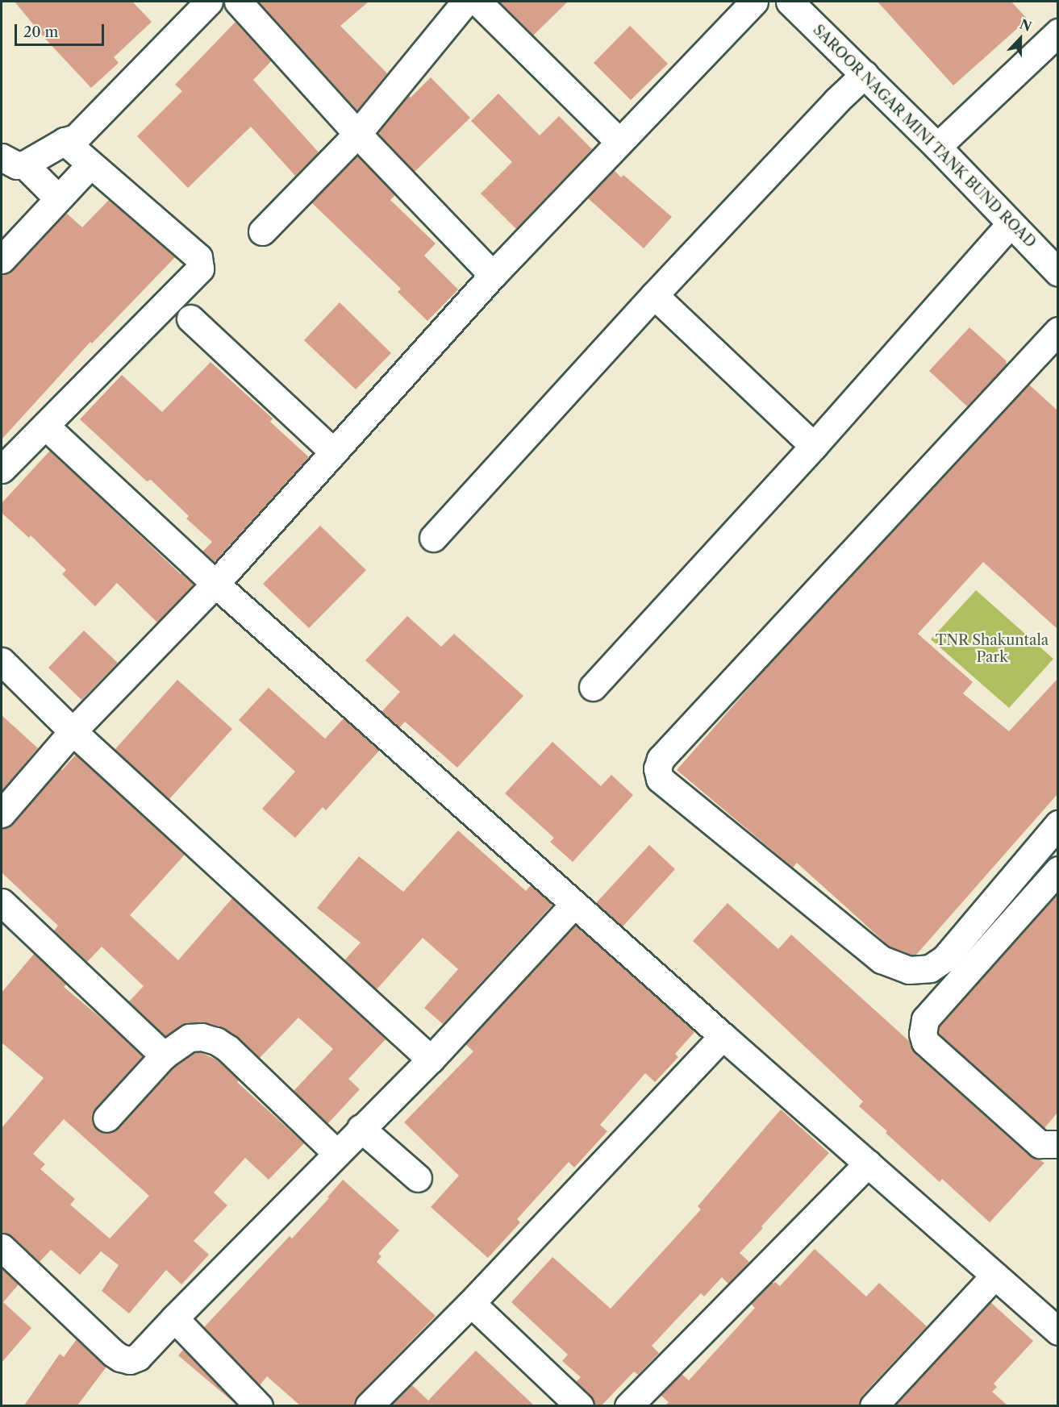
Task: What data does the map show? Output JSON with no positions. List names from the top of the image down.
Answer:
{
  "streets": {
    "street": ["SAROOR NAGAR MINI TANK BUND ROAD"]
  },
  "parks": ["TNR Shakuntala Park"],
  "scale_bar": "20 m",
  "north": "top"
}
